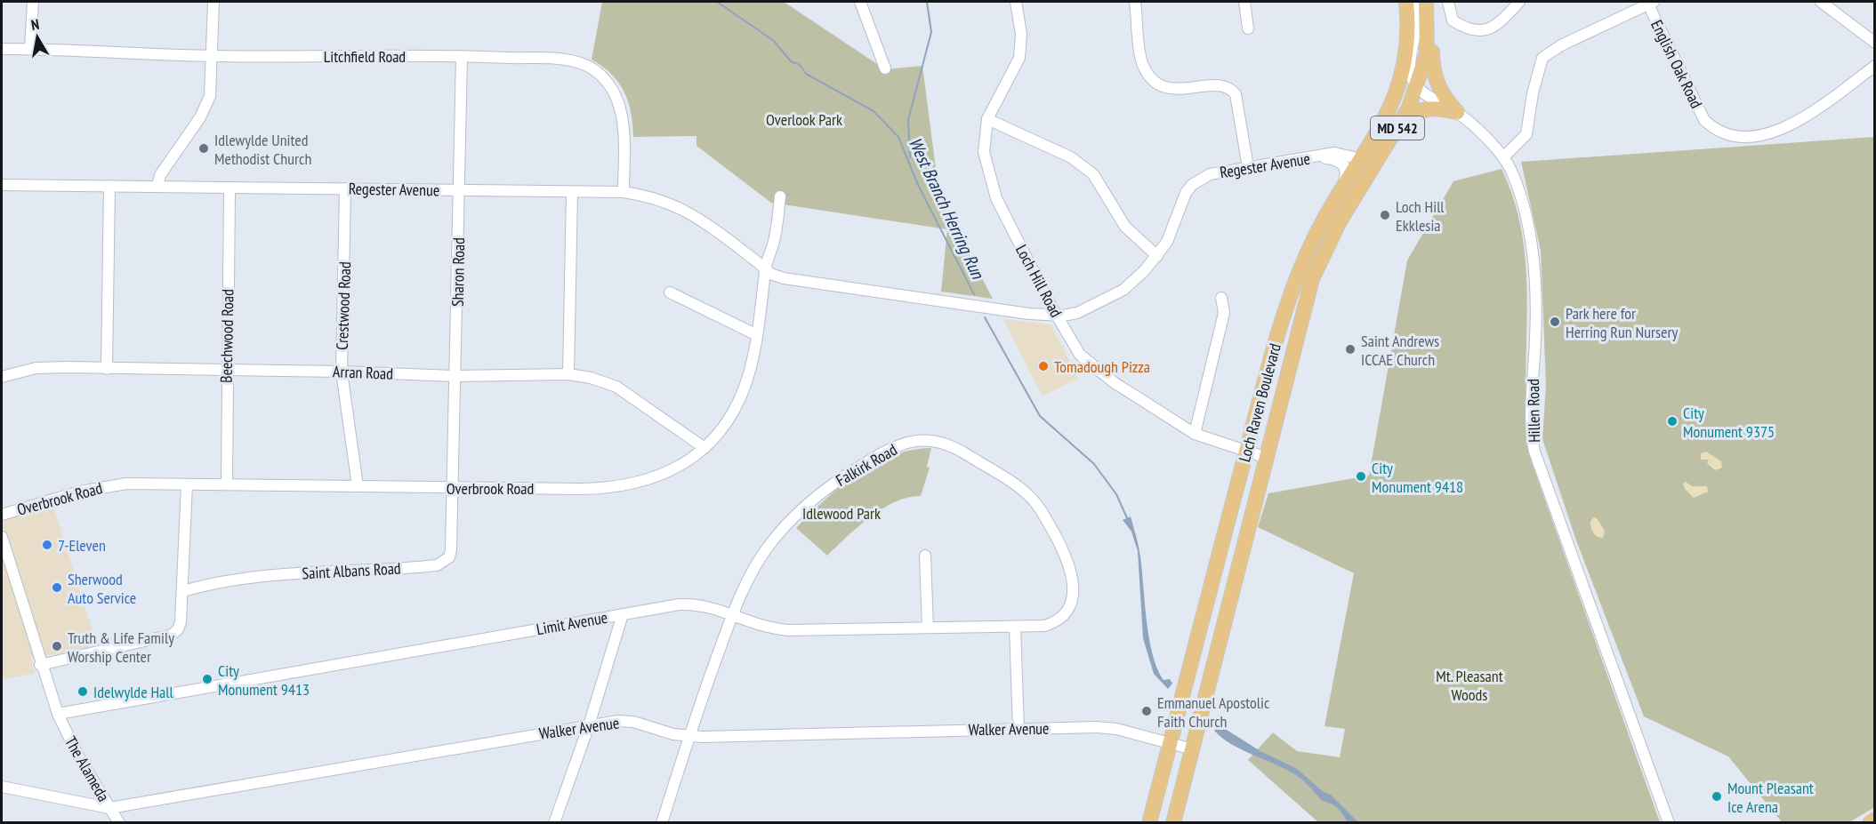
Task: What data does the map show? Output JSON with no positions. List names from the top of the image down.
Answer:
{
  "streets": {
    "main road": ["MD 542", "Loch Raven Boulevard"],
    "street": [
      "Litchfield Road",
      "English Oak Road",
      "Regester Avenue",
      "Sharon Road",
      "Loch Hill Road",
      "Crestwood Road",
      "Beechwood Road",
      "Arran Road",
      "Hillen Road",
      "Falkirk Road",
      "Overbrook Road",
      "Saint Albans Road",
      "Limit Avenue",
      "Walker Avenue",
      "The Alameda"
    ]
  },
  "crossings": [
    ["Litchfield Road", "Regester Avenue"],
    ["Litchfield Road", "Sharon Road"],
    ["Regester Avenue", "Sharon Road"],
    ["Regester Avenue", "Loch Hill Road"],
    ["Regester Avenue", "Crestwood Road"],
    ["Regester Avenue", "Beechwood Road"],
    ["Regester Avenue", "Loch Raven Boulevard"],
    ["Regester Avenue", "Overbrook Road"],
    ["Sharon Road", "Arran Road"],
    ["Sharon Road", "Overbrook Road"],
    ["Sharon Road", "Saint Albans Road"],
    ["Loch Hill Road", "Loch Raven Boulevard"],
    ["Crestwood Road", "Arran Road"],
    ["Crestwood Road", "Overbrook Road"],
    ["Beechwood Road", "Arran Road"],
    ["Beechwood Road", "Overbrook Road"],
    ["Arran Road", "Overbrook Road"],
    ["Loch Raven Boulevard", "Hillen Road"],
    ["Loch Raven Boulevard", "Walker Avenue"],
    ["Falkirk Road", "Limit Avenue"],
    ["Falkirk Road", "Walker Avenue"],
    ["Overbrook Road", "Saint Albans Road"],
    ["Limit Avenue", "The Alameda"],
    ["Walker Avenue", "The Alameda"]
  ],
  "water": ["West Branch Herring Run"],
  "parks": ["Overlook Park", "Idlewood Park", "Mt. Pleasant Woods"],
  "places": [
    "Idlewylde United Methodist Church",
    "Loch Hill Ekklesia",
    "Park here for Herring Run Nursery",
    "Saint Andrews ICCAE Church",
    "Tomadough Pizza",
    "City Monument 9375",
    "City Monument 9418",
    "7-Eleven",
    "Sherwood Auto Service",
    "Truth & Life Family Worship Center",
    "City Monument 9413",
    "Idelwylde Hall",
    "Emmanuel Apostolic Faith Church",
    "Mount Pleasant Ice Arena"
  ],
  "north": "top"
}
